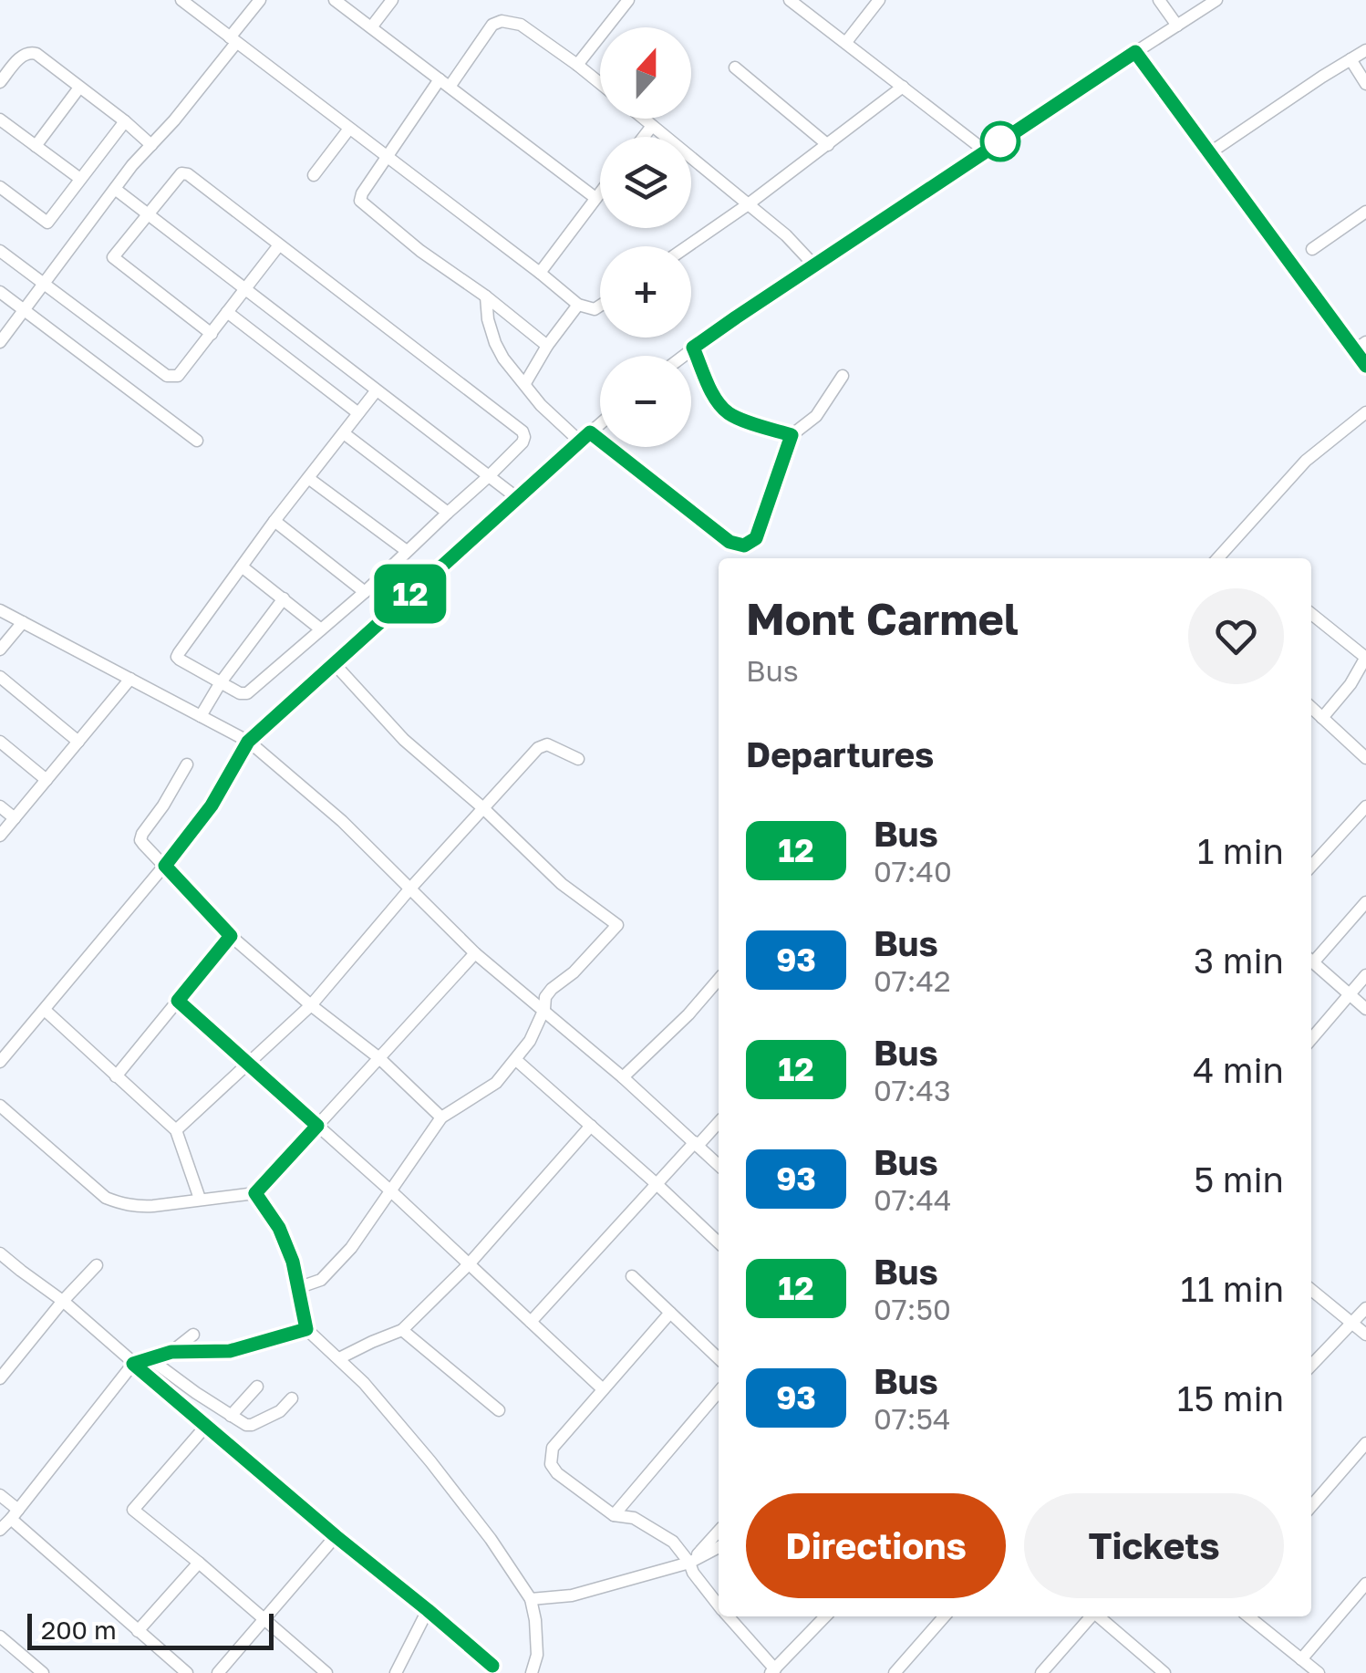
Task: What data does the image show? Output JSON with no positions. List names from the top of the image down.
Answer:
{
  "lines": ["bus line 12"],
  "scale_bar": "200 m",
  "north": "top",
  "page": {
    "on_map": "12",
    "map_buttons": ["+", "−"],
    "heading": [
      ["Mont Carmel", "Bus"],
      "Departures"
    ],
    "list": [
      {
        "mark": "12",
        "name": "Bus",
        "note": "07:40",
        "value": "1 min"
      },
      {
        "mark": "93",
        "name": "Bus",
        "note": "07:42",
        "value": "3 min"
      },
      {
        "mark": "12",
        "name": "Bus",
        "note": "07:43",
        "value": "4 min"
      },
      {
        "mark": "93",
        "name": "Bus",
        "note": "07:44",
        "value": "5 min"
      },
      {
        "mark": "12",
        "name": "Bus",
        "note": "07:50",
        "value": "11 min"
      },
      {
        "mark": "93",
        "name": "Bus",
        "note": "07:54",
        "value": "15 min"
      }
    ],
    "buttons": ["Directions", "Tickets"],
    "scale": "200 m"
  }
}
